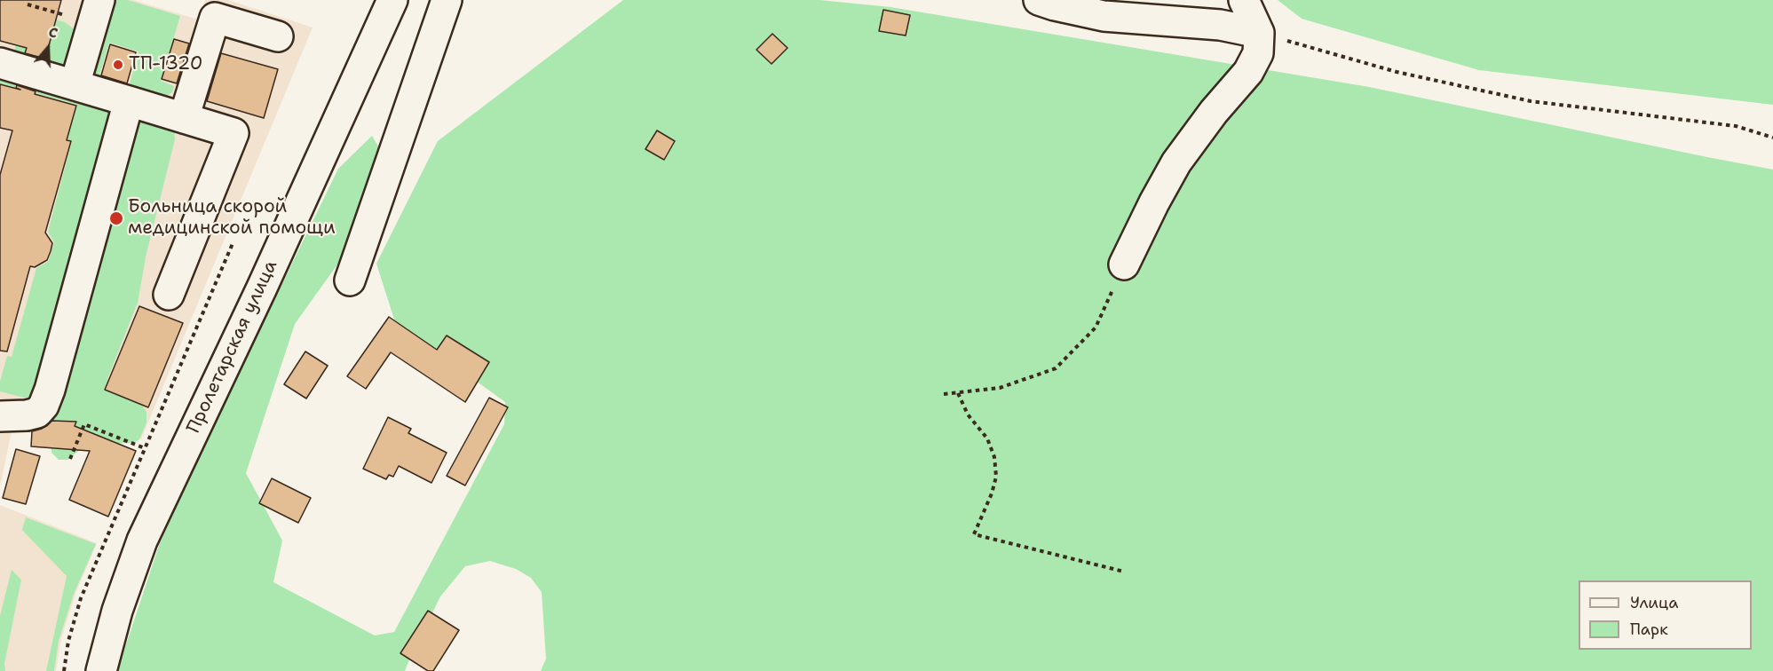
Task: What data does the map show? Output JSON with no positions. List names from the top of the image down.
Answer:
{
  "streets": {
    "street": ["Пролетарская улица"]
  },
  "places": ["ТП-1320", "Больница скорой медицинской помощи"],
  "legend": ["Улица", "Парк"],
  "north": "top"
}
